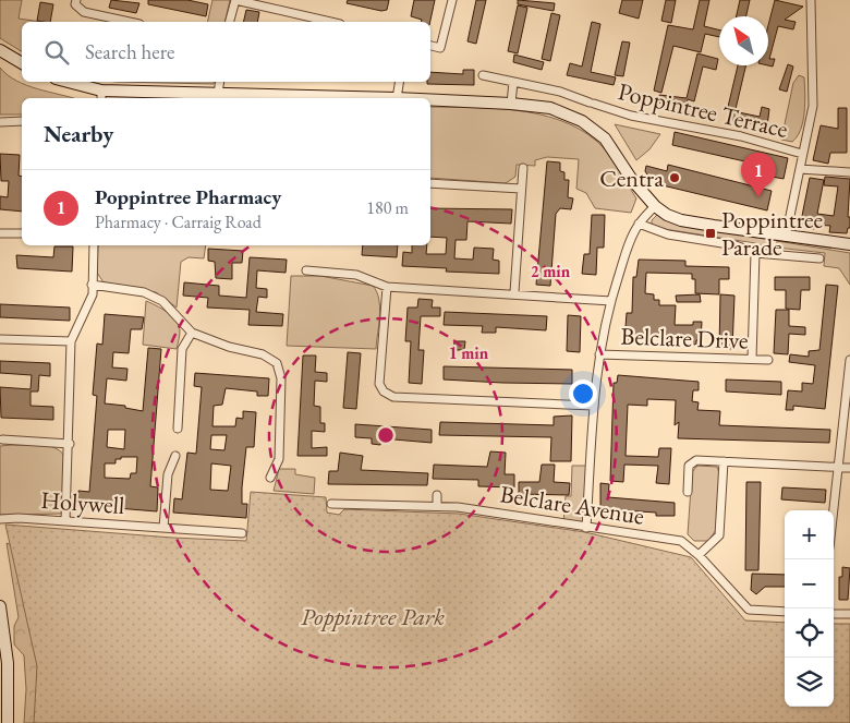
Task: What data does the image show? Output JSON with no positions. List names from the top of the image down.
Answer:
{
  "streets": {
    "street": [
      "Poppintree Terrace",
      "Belclare Drive",
      "Holywell",
      "Belclare Avenue"
    ]
  },
  "crossings": [
    ["Belclare Drive", "Belclare Avenue"]
  ],
  "parks": ["Poppintree Park"],
  "places": {
    "other": ["Centra"],
    "transit": ["Poppintree Parade"]
  },
  "north": "top left",
  "page": {
    "search": "Search here",
    "heading": "Nearby",
    "pins": "1",
    "list": [
      {
        "mark": "1",
        "name": "Poppintree Pharmacy",
        "note": "Pharmacy · Carraig Road",
        "value": "180 m"
      }
    ],
    "map_buttons": ["+", "−"]
  },
  "rings": ["2 min", "1 min"]
}
